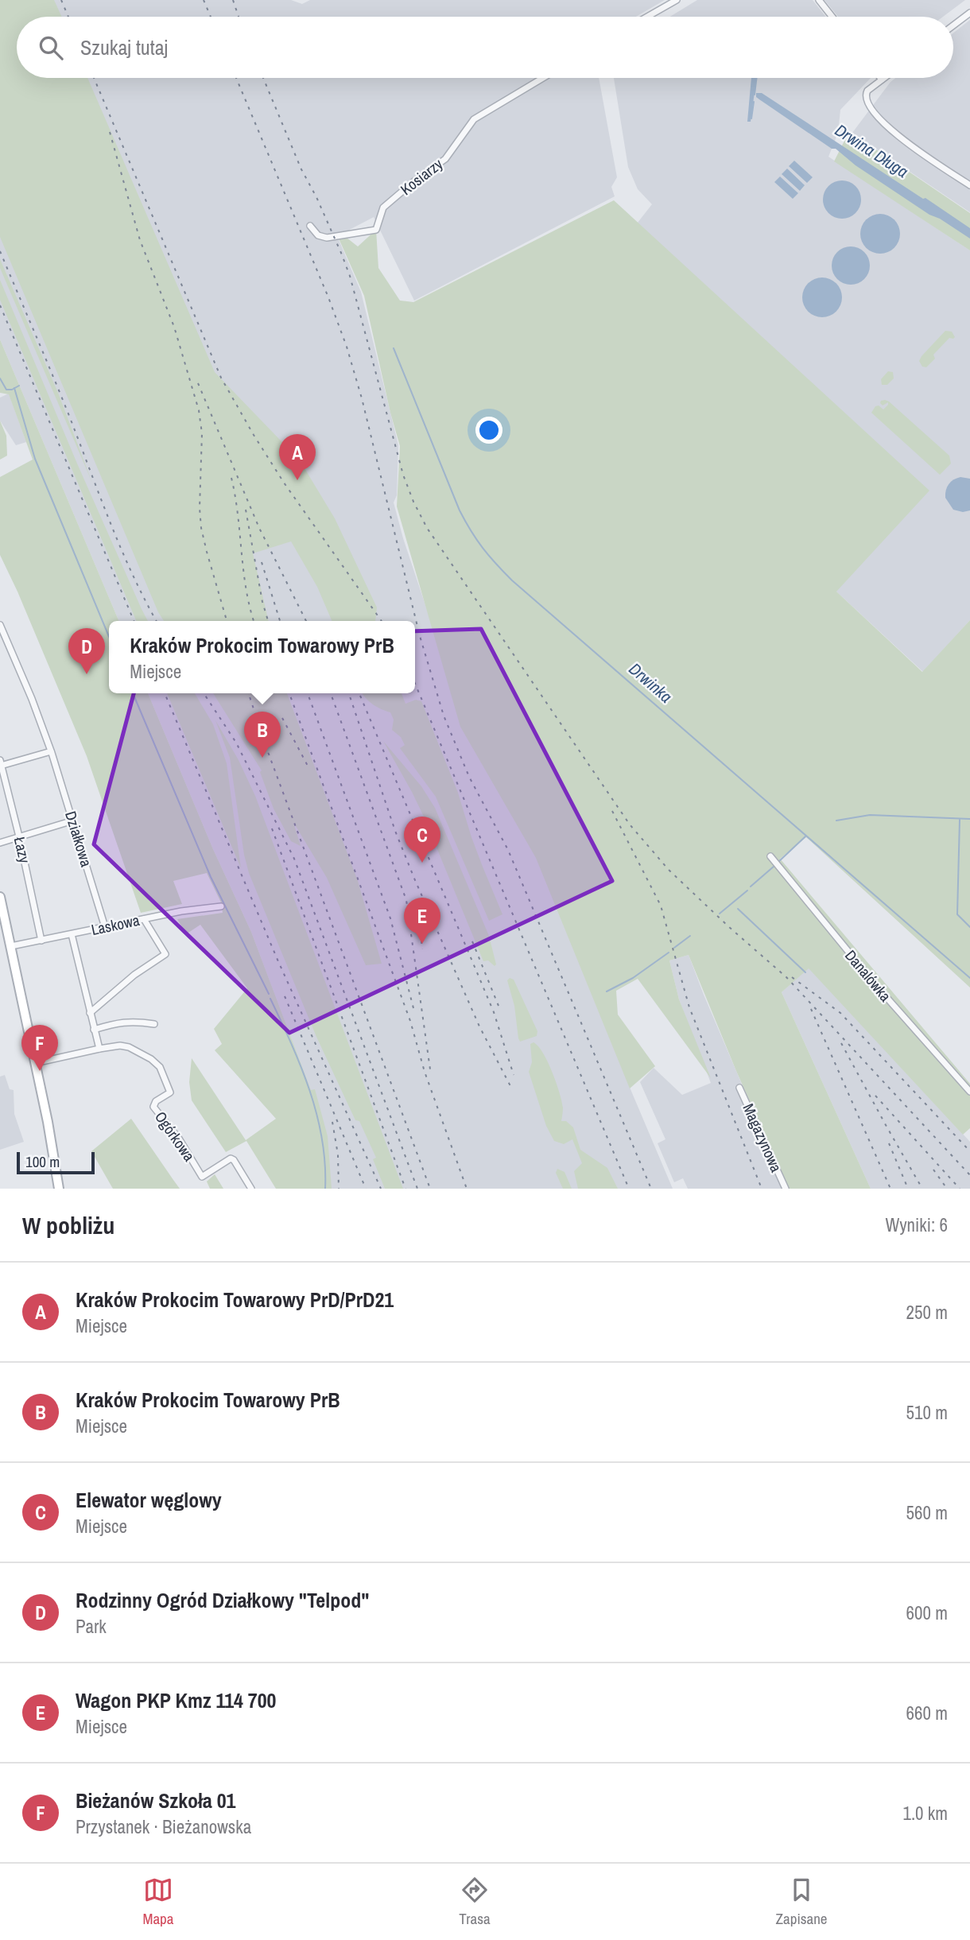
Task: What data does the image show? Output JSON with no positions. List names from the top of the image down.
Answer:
{
  "streets": {
    "street": [
      "Kosiarzy",
      "Działkowa",
      "Łazy",
      "Laskowa",
      "Danalówka",
      "Ogórkowa",
      "Magazynowa"
    ]
  },
  "crossings": [
    ["Działkowa", "Laskowa"],
    ["Łazy", "Laskowa"]
  ],
  "water": ["Drwina Długa", "Drwinka"],
  "scale_bar": "100 m",
  "page": {
    "search": "Szukaj tutaj",
    "pins": [
      "A",
      "D",
      "B",
      "C",
      "E",
      "F"
    ],
    "popup": ["Kraków Prokocim Towarowy PrB", "Miejsce"],
    "scale": "100 m",
    "heading": ["W pobliżu", "Wyniki: 6"],
    "list": [
      {
        "mark": "A",
        "name": "Kraków Prokocim Towarowy PrD/PrD21",
        "note": "Miejsce",
        "value": "250 m"
      },
      {
        "mark": "B",
        "name": "Kraków Prokocim Towarowy PrB",
        "note": "Miejsce",
        "value": "510 m"
      },
      {
        "mark": "C",
        "name": "Elewator węglowy",
        "note": "Miejsce",
        "value": "560 m"
      },
      {
        "mark": "D",
        "name": "Rodzinny Ogród Działkowy \"Telpod\"",
        "note": "Park",
        "value": "600 m"
      },
      {
        "mark": "E",
        "name": "Wagon PKP Kmz 114 700",
        "note": "Miejsce",
        "value": "660 m"
      },
      {
        "mark": "F",
        "name": "Bieżanów Szkoła 01",
        "note": "Przystanek · Bieżanowska",
        "value": "1.0 km"
      }
    ],
    "nav": ["Mapa", "Trasa", "Zapisane"]
  }
}
